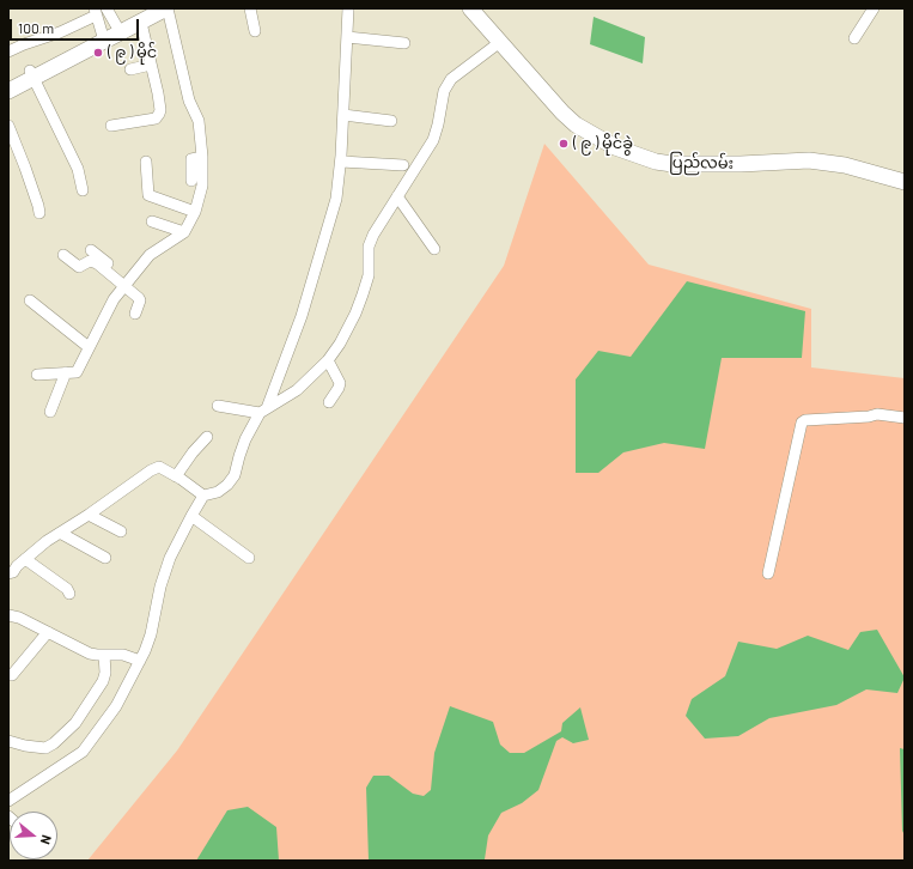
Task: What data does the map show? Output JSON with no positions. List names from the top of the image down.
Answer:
{
  "streets": {
    "highway": ["ပြည်လမ်း"]
  },
  "places": ["( ၉ ) မိုင်", "( ၉ ) မိုင်ခွဲ"],
  "scale_bar": "100 m",
  "north": "right"
}
